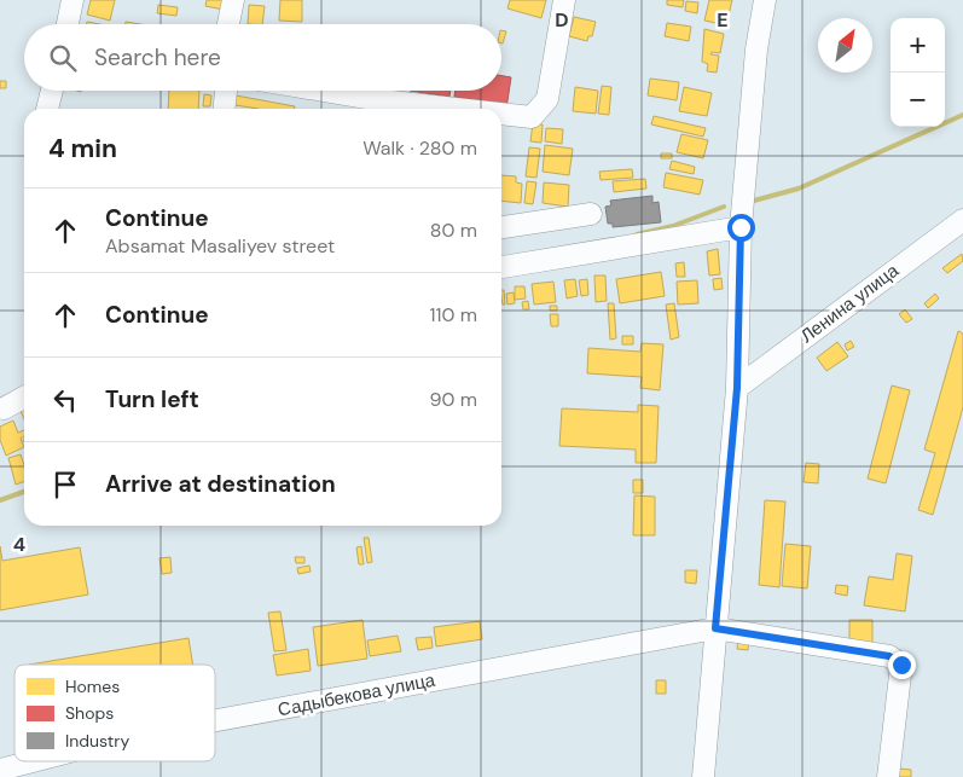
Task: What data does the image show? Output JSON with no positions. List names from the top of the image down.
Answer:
{
  "streets": {
    "street": ["Ленина улица", "Садыбекова улица"]
  },
  "legend": ["Homes", "Shops", "Industry"],
  "north": "top right",
  "page": {
    "map_buttons": ["+", "−"],
    "search": "Search here",
    "heading": ["4 min", "Walk · 280 m"],
    "list": [
      ["Continue", "Absamat Masaliyev street", "80 m"],
      ["Continue", "110 m"],
      ["Turn left", "90 m"],
      "Arrive at destination"
    ]
  },
  "grid": {
    "columns": ["D", "E"],
    "rows": ["4"]
  }
}
